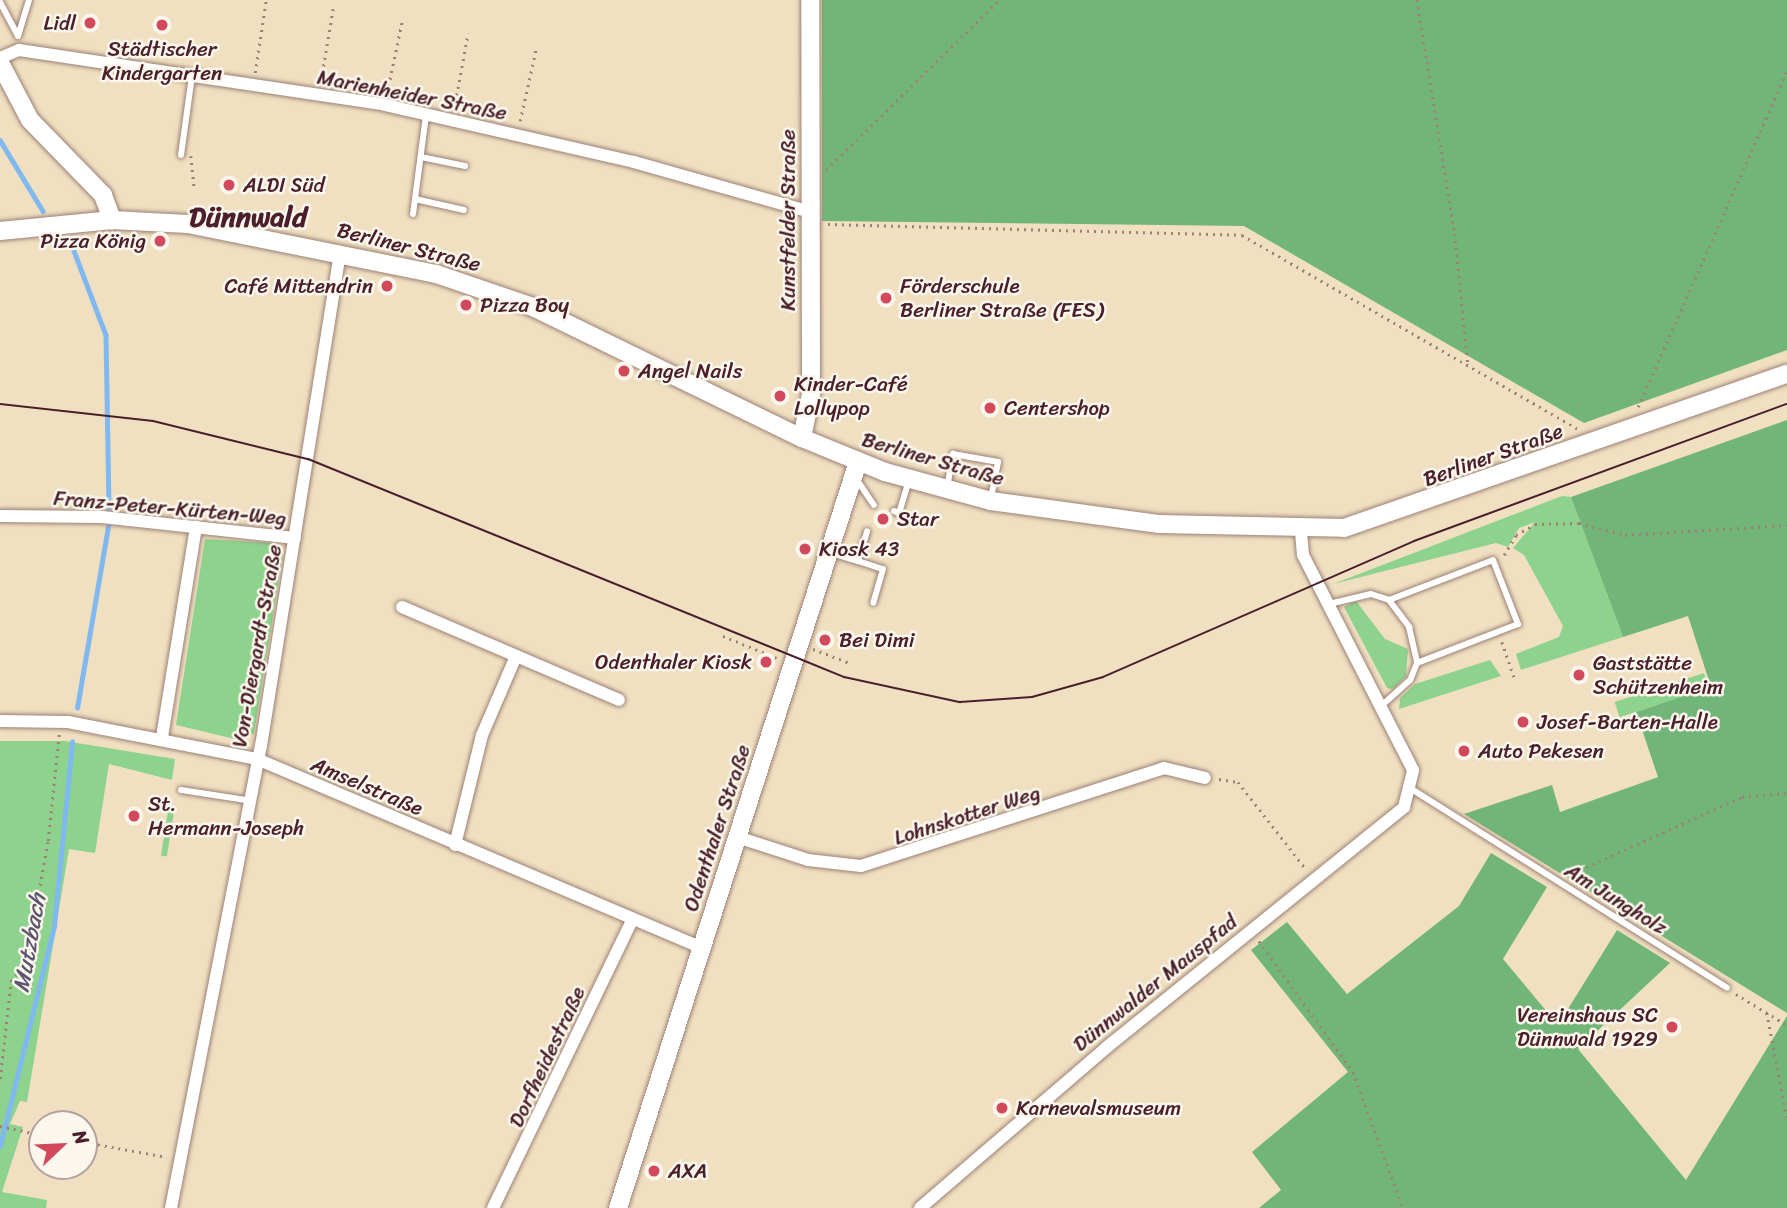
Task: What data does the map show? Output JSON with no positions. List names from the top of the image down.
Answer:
{
  "streets": {
    "main road": ["Kunstfelder Straße", "Berliner Straße", "Odenthaler Straße"],
    "street": [
      "Marienheider Straße",
      "Franz-Peter-Kürten-Weg",
      "Von-Diergardt-Straße",
      "Amselstraße",
      "Lohnskotter Weg",
      "Dünnwalder Mauspfad",
      "Dorfheidestraße"
    ],
    "lane": ["Am Jungholz"]
  },
  "crossings": [
    ["Marienheider Straße", "Kunstfelder Straße"],
    ["Kunstfelder Straße", "Berliner Straße"],
    ["Berliner Straße", "Von-Diergardt-Straße"],
    ["Berliner Straße", "Odenthaler Straße"],
    ["Franz-Peter-Kürten-Weg", "Von-Diergardt-Straße"],
    ["Von-Diergardt-Straße", "Amselstraße"],
    ["Amselstraße", "Odenthaler Straße"],
    ["Amselstraße", "Dorfheidestraße"],
    ["Lohnskotter Weg", "Odenthaler Straße"],
    ["Am Jungholz", "Dünnwalder Mauspfad"]
  ],
  "districts": ["Dünnwald"],
  "water": ["Mutzbach"],
  "places": [
    "Lidl",
    "Städtischer Kindergarten",
    "ALDI Süd",
    "Pizza König",
    "Café Mittendrin",
    "Förderschule Berliner Straße (FES)",
    "Pizza Boy",
    "Angel Nails",
    "Kinder-Café Lollypop",
    "Centershop",
    "Star",
    "Kiosk 43",
    "Bei Dimi",
    "Odenthaler Kiosk",
    "Gaststätte Schützenheim",
    "Josef-Barten-Halle",
    "Auto Pekesen",
    "St. Hermann-Joseph",
    "Vereinshaus SC Dünnwald 1929",
    "Karnevalsmuseum",
    "AXA"
  ],
  "north": "top right"
}
